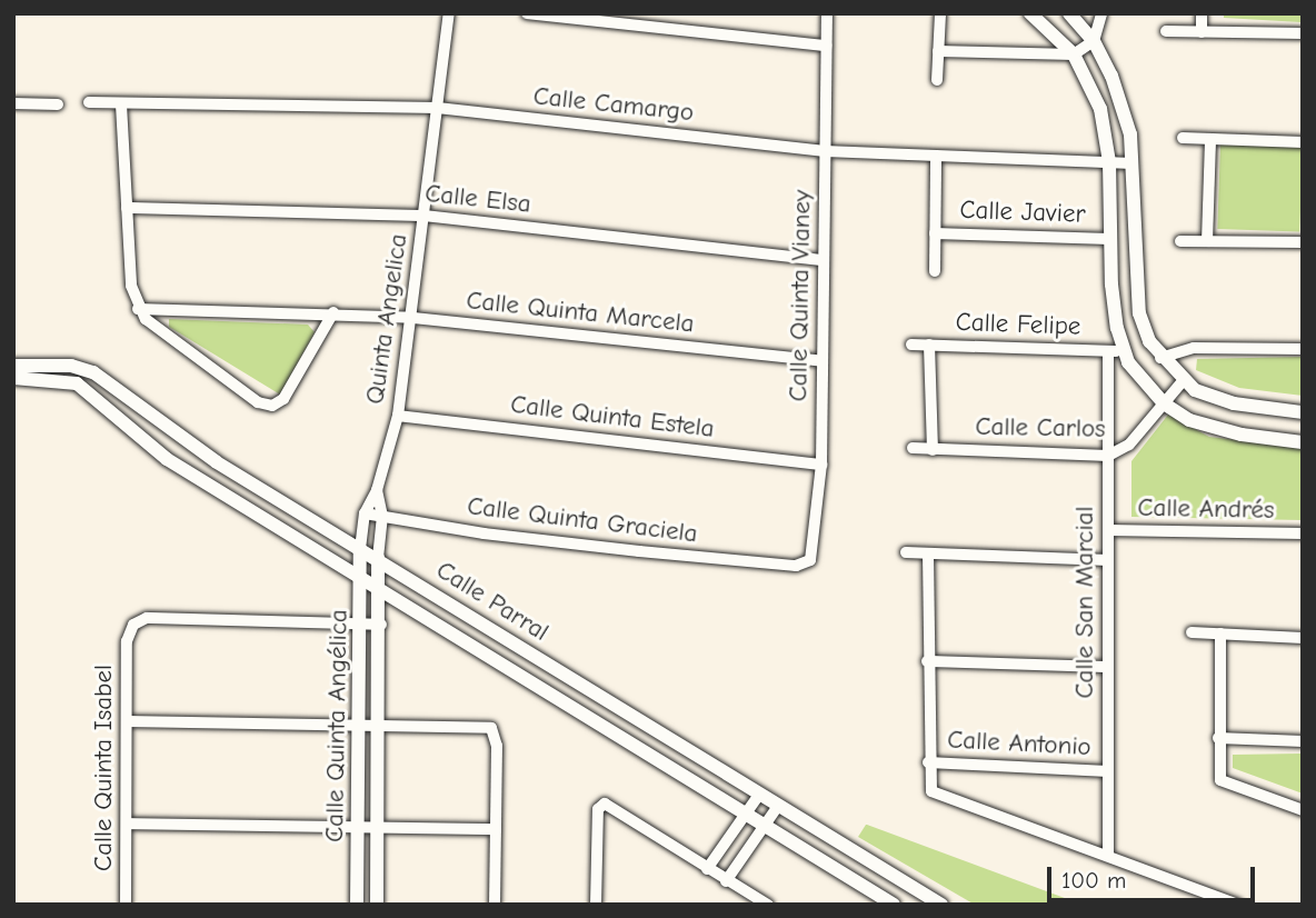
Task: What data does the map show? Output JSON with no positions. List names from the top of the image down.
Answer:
{
  "streets": {
    "street": [
      "Calle Camargo",
      "Calle Elsa",
      "Calle Javier",
      "Calle Quinta Vianey",
      "Calle Quinta Marcela",
      "Quinta Angelica",
      "Calle Felipe",
      "Calle Quinta Estela",
      "Calle Carlos",
      "Calle Andrés",
      "Calle Quinta Graciela",
      "Calle Parral",
      "Calle San Marcial",
      "Calle Quinta Angélica",
      "Calle Antonio",
      "Calle Quinta Isabel"
    ]
  },
  "crossings": [
    ["Calle Camargo", "Calle Quinta Vianey"],
    ["Calle Camargo", "Quinta Angelica"],
    ["Calle Elsa", "Calle Quinta Vianey"],
    ["Calle Elsa", "Quinta Angelica"],
    ["Calle Quinta Vianey", "Calle Quinta Marcela"],
    ["Calle Quinta Vianey", "Calle Quinta Estela"],
    ["Calle Quinta Vianey", "Calle Quinta Graciela"],
    ["Calle Quinta Marcela", "Quinta Angelica"],
    ["Quinta Angelica", "Calle Quinta Estela"],
    ["Quinta Angelica", "Calle Quinta Graciela"],
    ["Quinta Angelica", "Calle Parral"],
    ["Quinta Angelica", "Calle Quinta Angélica"],
    ["Calle Felipe", "Calle San Marcial"],
    ["Calle Carlos", "Calle San Marcial"],
    ["Calle Andrés", "Calle San Marcial"],
    ["Calle Parral", "Calle Quinta Angélica"],
    ["Calle San Marcial", "Calle Antonio"],
    ["Calle Quinta Angélica", "Calle Quinta Isabel"]
  ],
  "scale_bar": "100 m"
}
